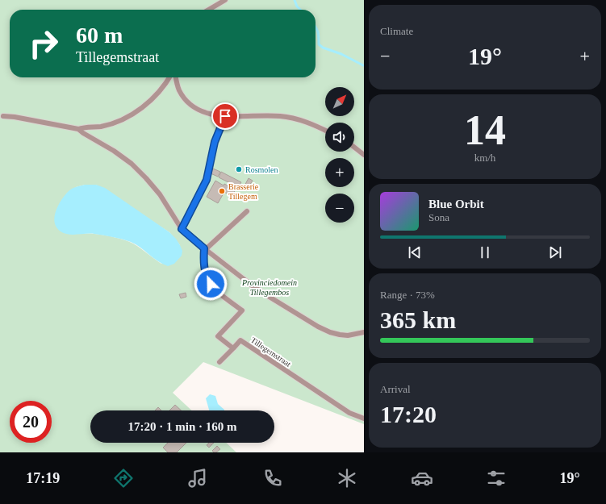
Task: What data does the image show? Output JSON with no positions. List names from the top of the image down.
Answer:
{
  "streets": {
    "lane": ["Tillegemstraat"]
  },
  "parks": ["Provinciedomein Tillegembos"],
  "places": ["Rosmolen", "Brasserie Tillegem"],
  "north": "top right",
  "page": {
    "tile": [
      "Climate",
      ["14", "km/h"],
      ["Range · 73%", "365 km"],
      ["Arrival", "17:20"]
    ],
    "turn": ["60 m", "Tillegemstraat"],
    "heat": ["−", "19°", "+"],
    "map_buttons": ["+", "−"],
    "song": ["Blue Orbit", "Sona"],
    "limit": "20",
    "trip": "17:20 · 1 min · 160 m",
    "tabs": ["17:19", "19°"]
  }
}
